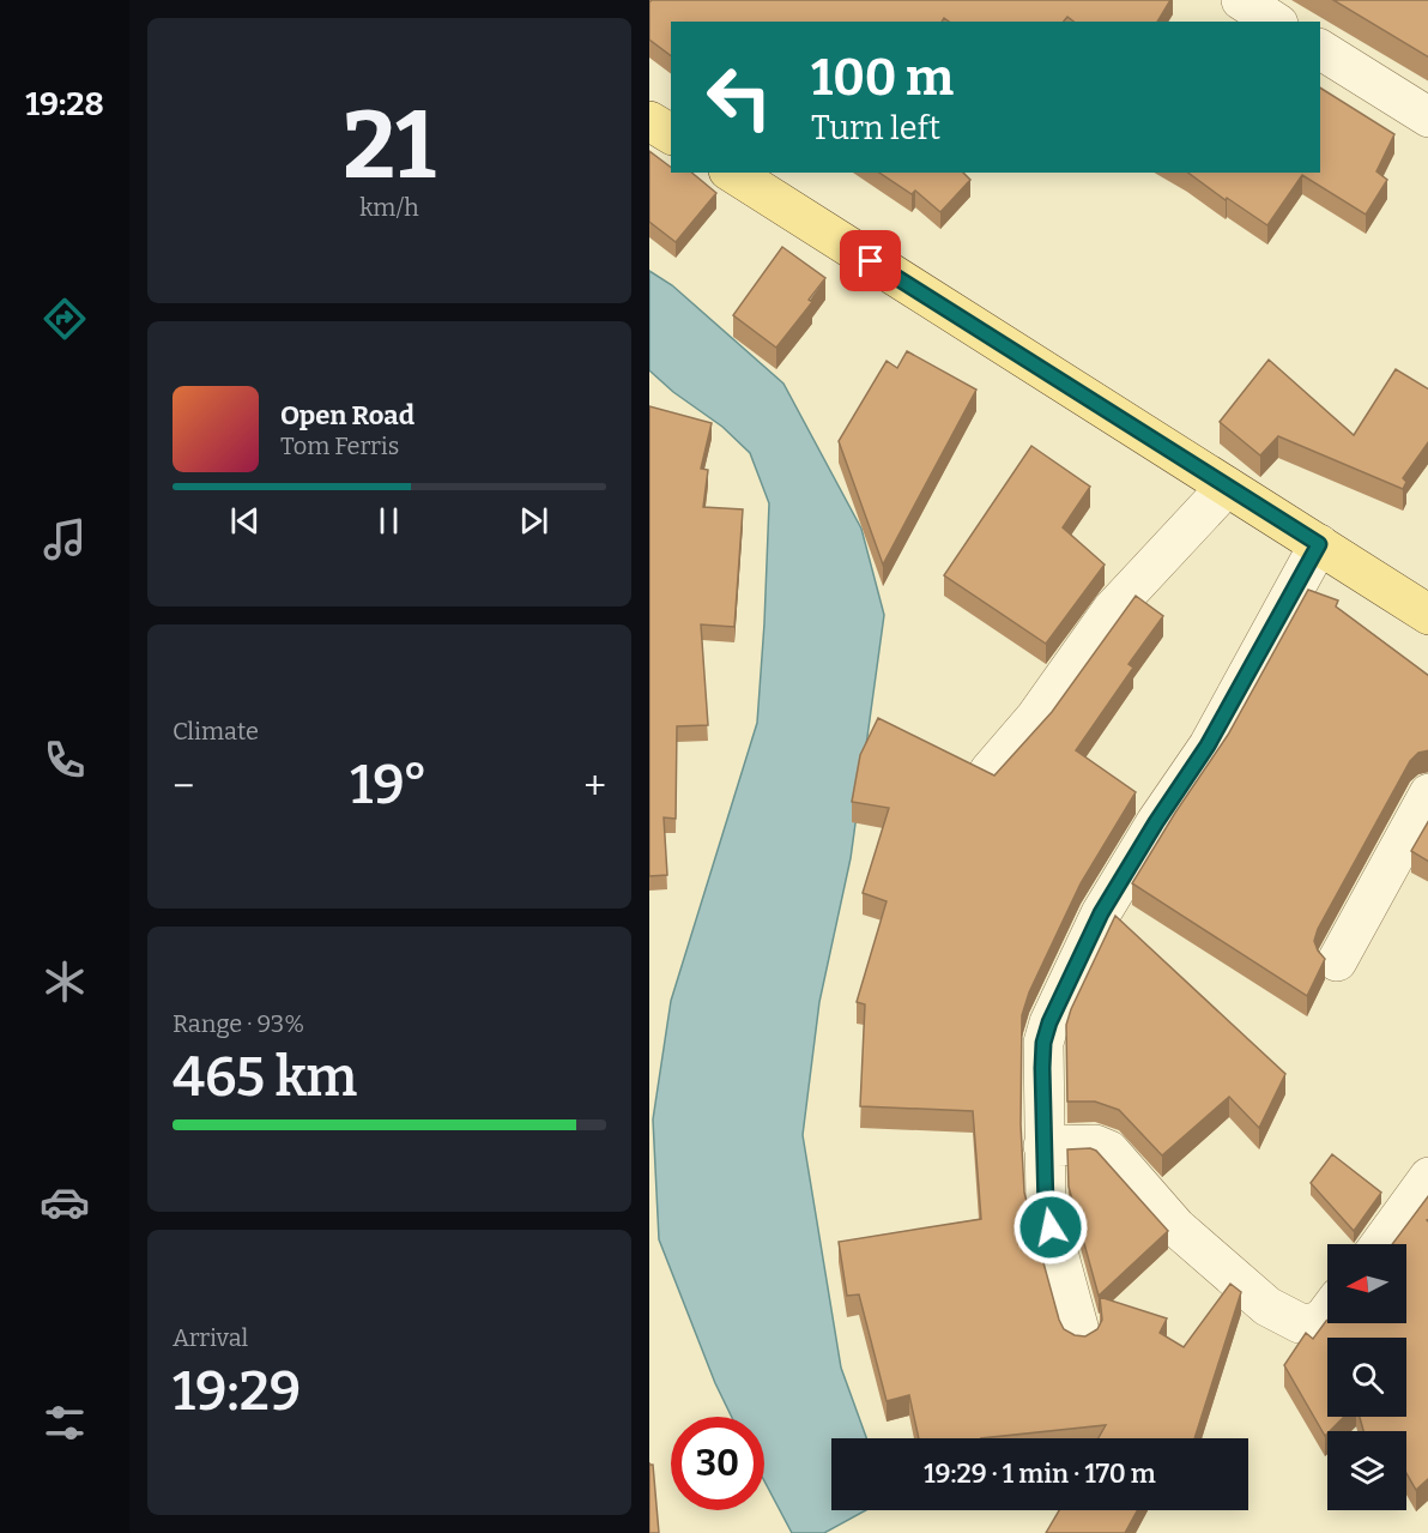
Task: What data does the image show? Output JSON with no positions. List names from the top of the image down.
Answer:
{
  "north": "left",
  "page": {
    "tabs": "19:28",
    "tile": [
      ["21", "km/h"],
      "Climate",
      ["Range · 93%", "465 km"],
      ["Arrival", "19:29"]
    ],
    "turn": ["100 m", "Turn left"],
    "song": ["Open Road", "Tom Ferris"],
    "heat": ["−", "19°", "+"],
    "limit": "30",
    "trip": "19:29 · 1 min · 170 m"
  }
}
